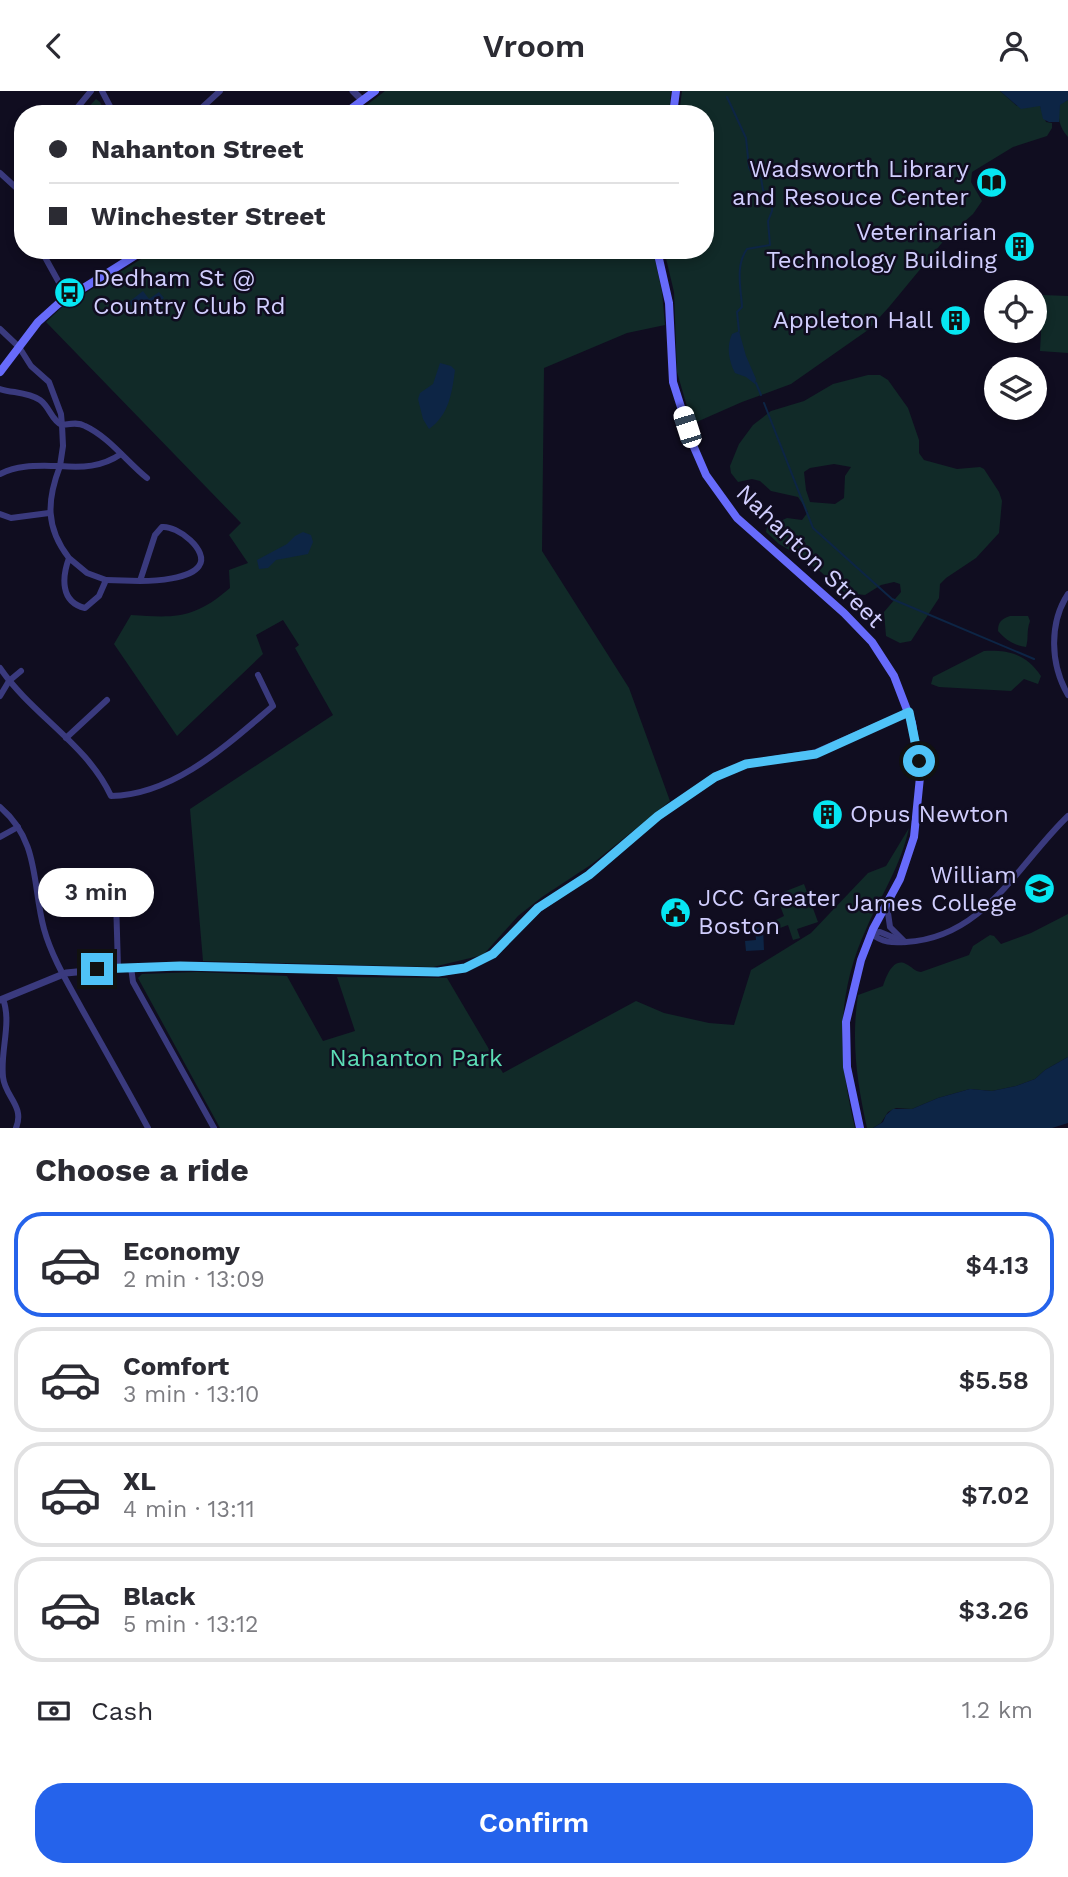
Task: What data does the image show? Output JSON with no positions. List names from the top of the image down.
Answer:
{
  "streets": {
    "main road": ["Nahanton Street"]
  },
  "parks": ["Nahanton Park"],
  "places": {
    "library": ["Wadsworth Library and Resouce Center"],
    "building": ["Veterinarian Technology Building", "Appleton Hall", "Opus Newton"],
    "bus stop": ["Dedham St @ Country Club Rd"],
    "school or university": ["William James College"],
    "public building": ["JCC Greater Boston"]
  },
  "page": {
    "header": "Vroom",
    "banner": ["Nahanton Street", "Winchester Street"],
    "bubble": "3 min",
    "heading": "Choose a ride",
    "list": [
      {
        "name": "Economy",
        "note": "2 min · 13:09",
        "value": "$4.13"
      },
      {
        "name": "Comfort",
        "note": "3 min · 13:10",
        "value": "$5.58"
      },
      {
        "name": "XL",
        "note": "4 min · 13:11",
        "value": "$7.02"
      },
      {
        "name": "Black",
        "note": "5 min · 13:12",
        "value": "$3.26"
      }
    ],
    "pay": ["Cash", "1.2 km"],
    "buttons": "Confirm"
  }
}
